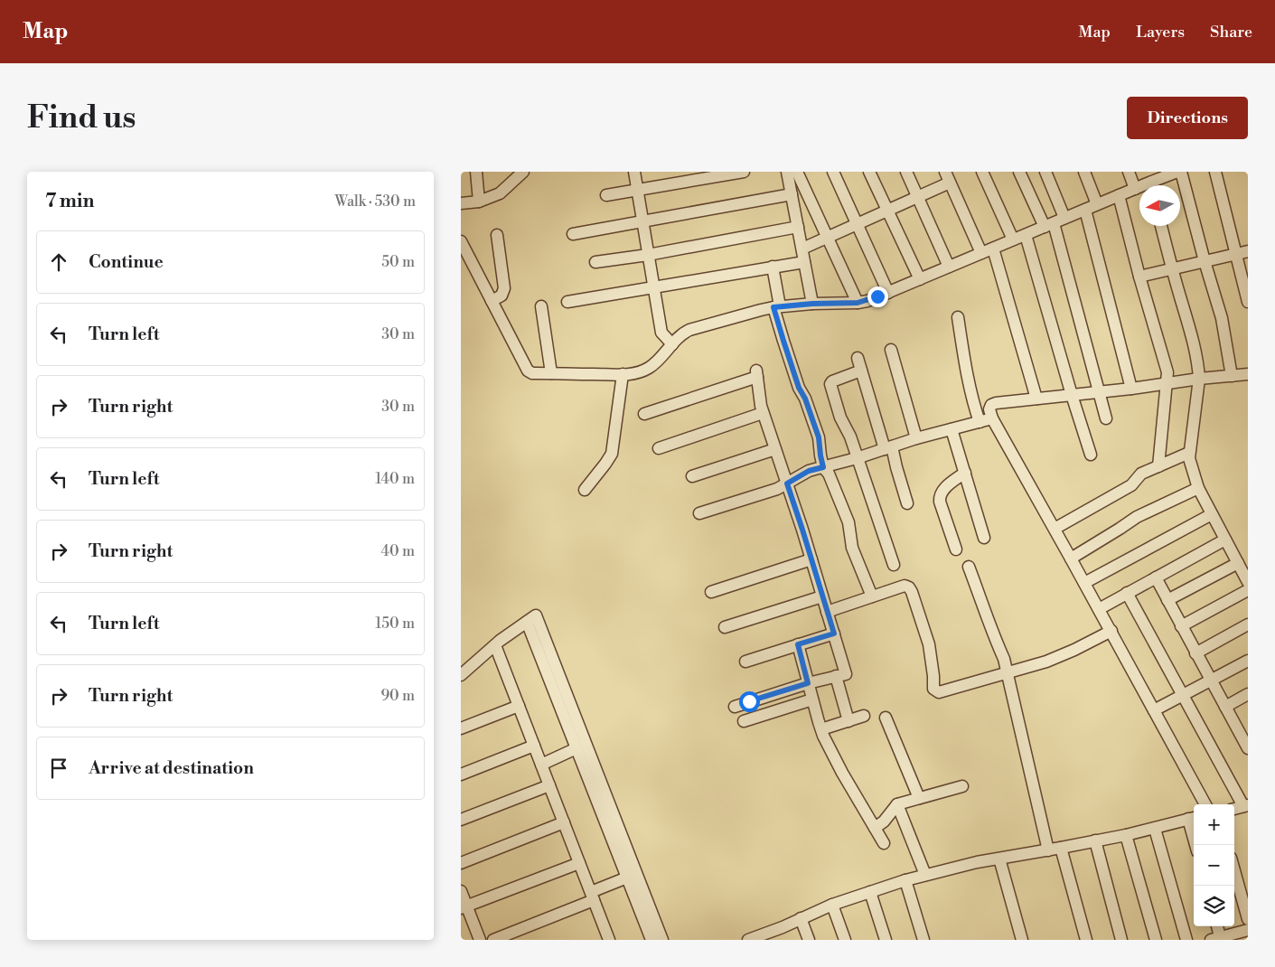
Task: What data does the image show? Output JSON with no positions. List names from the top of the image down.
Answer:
{
  "north": "left",
  "page": {
    "header": "Map",
    "nav": ["Map", "Layers", "Share"],
    "buttons": "Directions",
    "title": "Find us",
    "heading": ["7 min", "Walk · 530 m"],
    "list": [
      ["Continue", "50 m"],
      ["Turn left", "30 m"],
      ["Turn right", "30 m"],
      ["Turn left", "140 m"],
      ["Turn right", "40 m"],
      ["Turn left", "150 m"],
      ["Turn right", "90 m"],
      "Arrive at destination"
    ],
    "map_buttons": ["+", "−"]
  }
}
